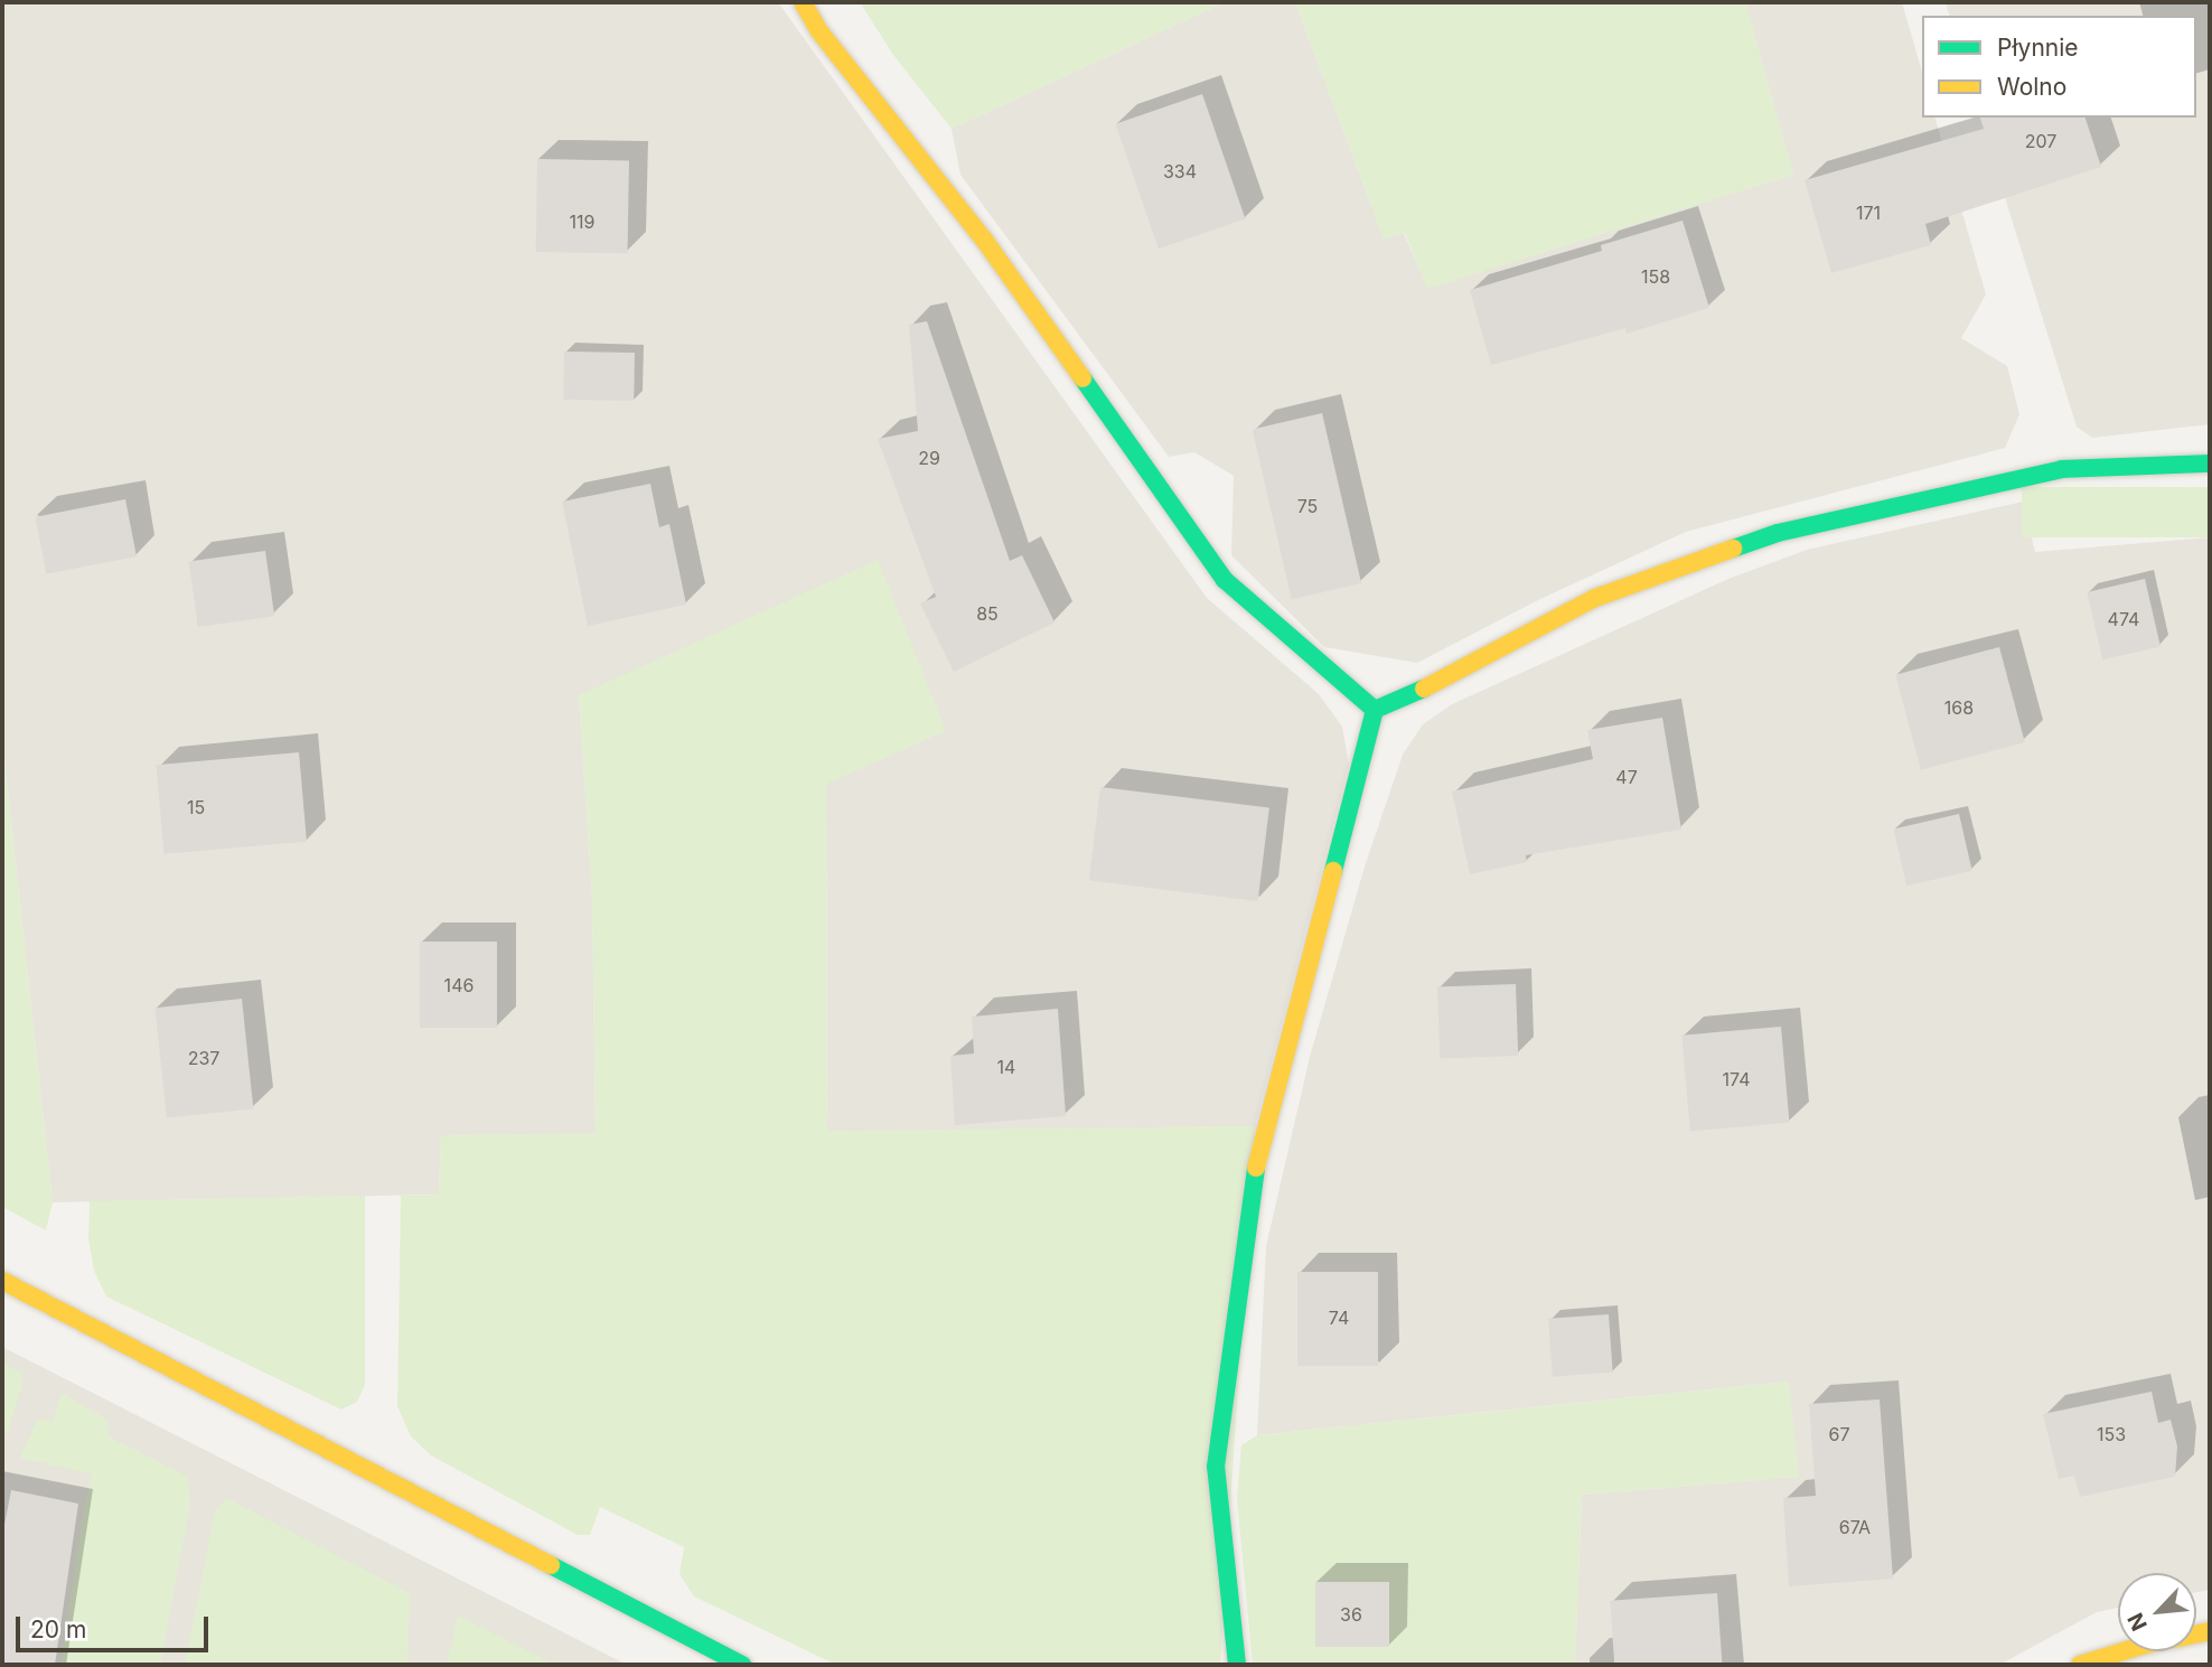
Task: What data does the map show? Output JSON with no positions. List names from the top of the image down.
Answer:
{
  "house_numbers": [
    "207",
    "334",
    "171",
    "119",
    "158",
    "29",
    "75",
    "85",
    "474",
    "168",
    "47",
    "15",
    "146",
    "237",
    "14",
    "174",
    "74",
    "67",
    "153",
    "67A",
    "36"
  ],
  "legend": ["Płynnie", "Wolno"],
  "scale_bar": "20 m",
  "north": "bottom left"
}
